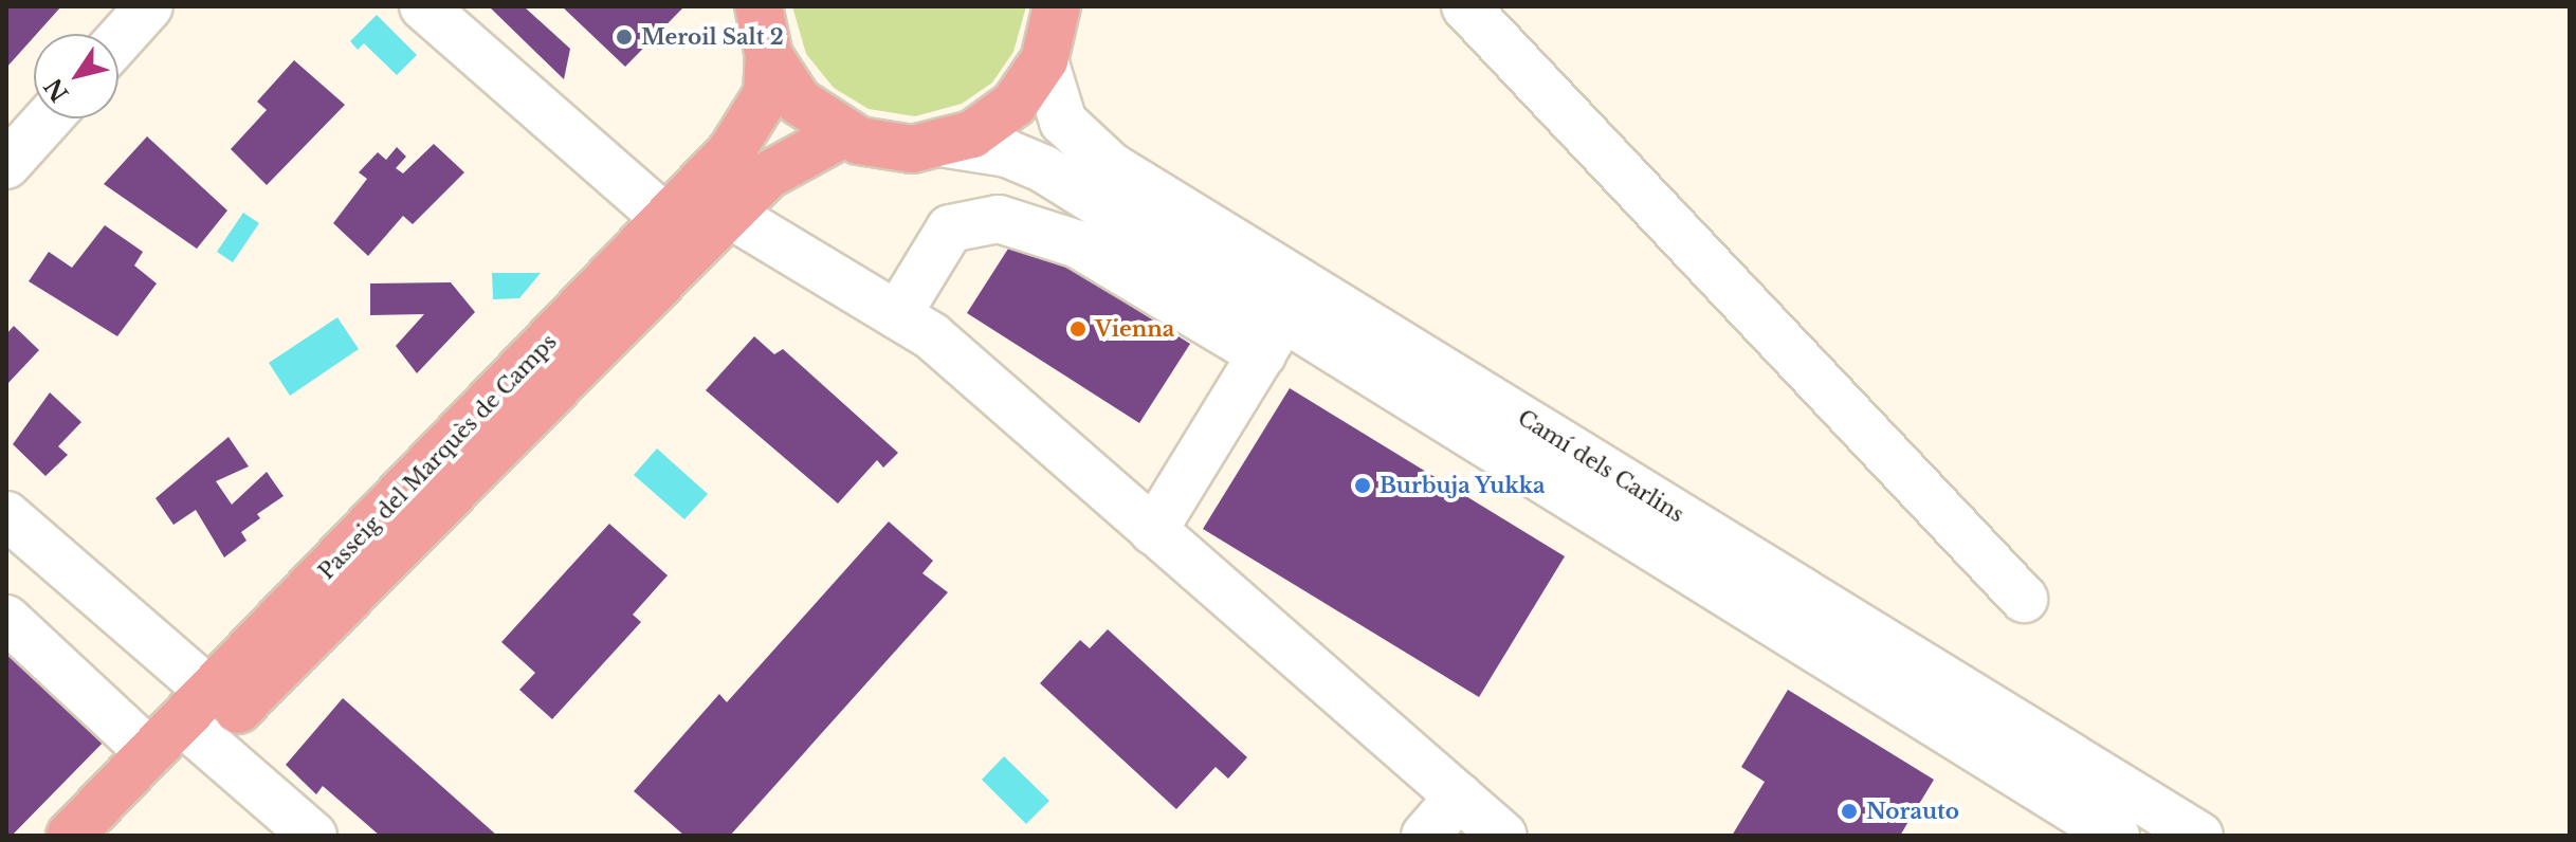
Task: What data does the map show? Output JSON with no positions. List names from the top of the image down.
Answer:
{
  "streets": {
    "main road": ["Passeig del Marquès de Camps"],
    "street": ["Camí dels Carlins"]
  },
  "places": [
    "Meroil Salt 2",
    "Vienna",
    "Burbuja Yukka",
    "Norauto"
  ],
  "north": "bottom left"
}
